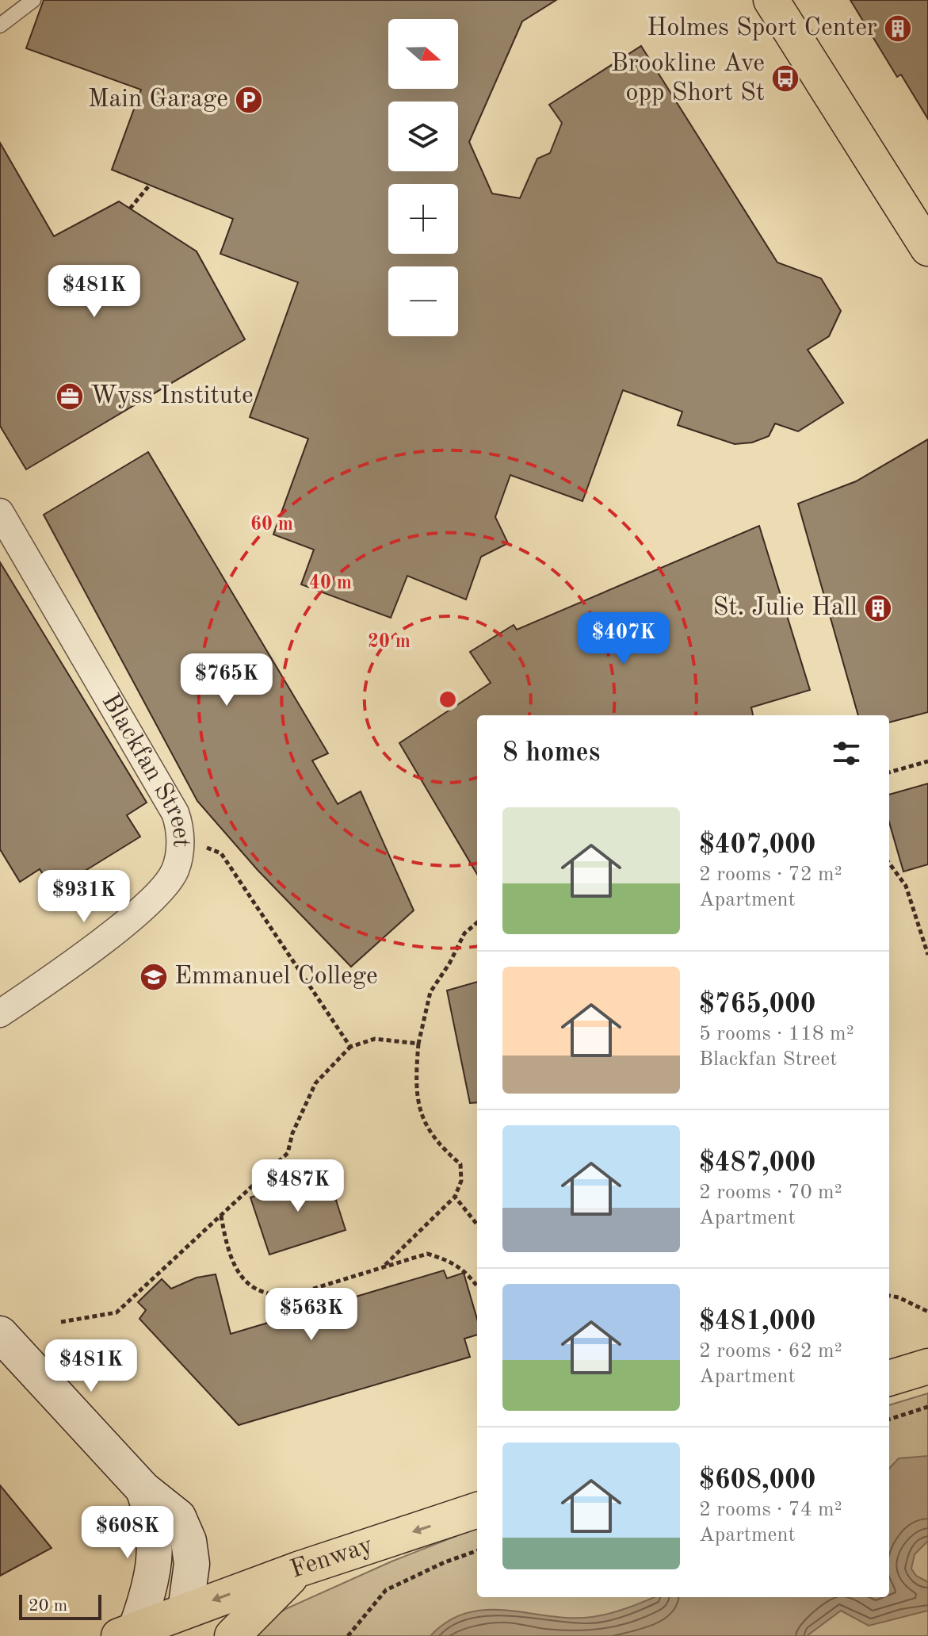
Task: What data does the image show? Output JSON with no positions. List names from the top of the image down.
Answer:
{
  "streets": {
    "main road": ["Fenway"],
    "street": ["Blackfan Street"]
  },
  "one_way": ["Fenway"],
  "places": {
    "building": ["Holmes Sport Center", "St. Julie Hall"],
    "bus stop": ["Brookline Ave opp Short St"],
    "parking": ["Main Garage"],
    "office": ["Wyss Institute"],
    "school or university": ["Emmanuel College"]
  },
  "scale_bar": "20 m",
  "north": "right",
  "page": {
    "map_buttons": ["+", "−"],
    "price": [
      "$481K",
      "$407K",
      "$765K",
      "$931K",
      "$487K",
      "$563K",
      "$481K",
      "$608K"
    ],
    "heading": "8 homes",
    "list": [
      {
        "name": "$407,000",
        "note": "2 rooms · 72 m² · Apartment"
      },
      {
        "name": "$765,000",
        "note": "5 rooms · 118 m² · Blackfan Street"
      },
      {
        "name": "$487,000",
        "note": "2 rooms · 70 m² · Apartment"
      },
      {
        "name": "$481,000",
        "note": "2 rooms · 62 m² · Apartment"
      },
      {
        "name": "$608,000",
        "note": "2 rooms · 74 m² · Apartment"
      }
    ],
    "scale": "20 m"
  },
  "rings": ["60 m", "40 m", "20 m"]
}
